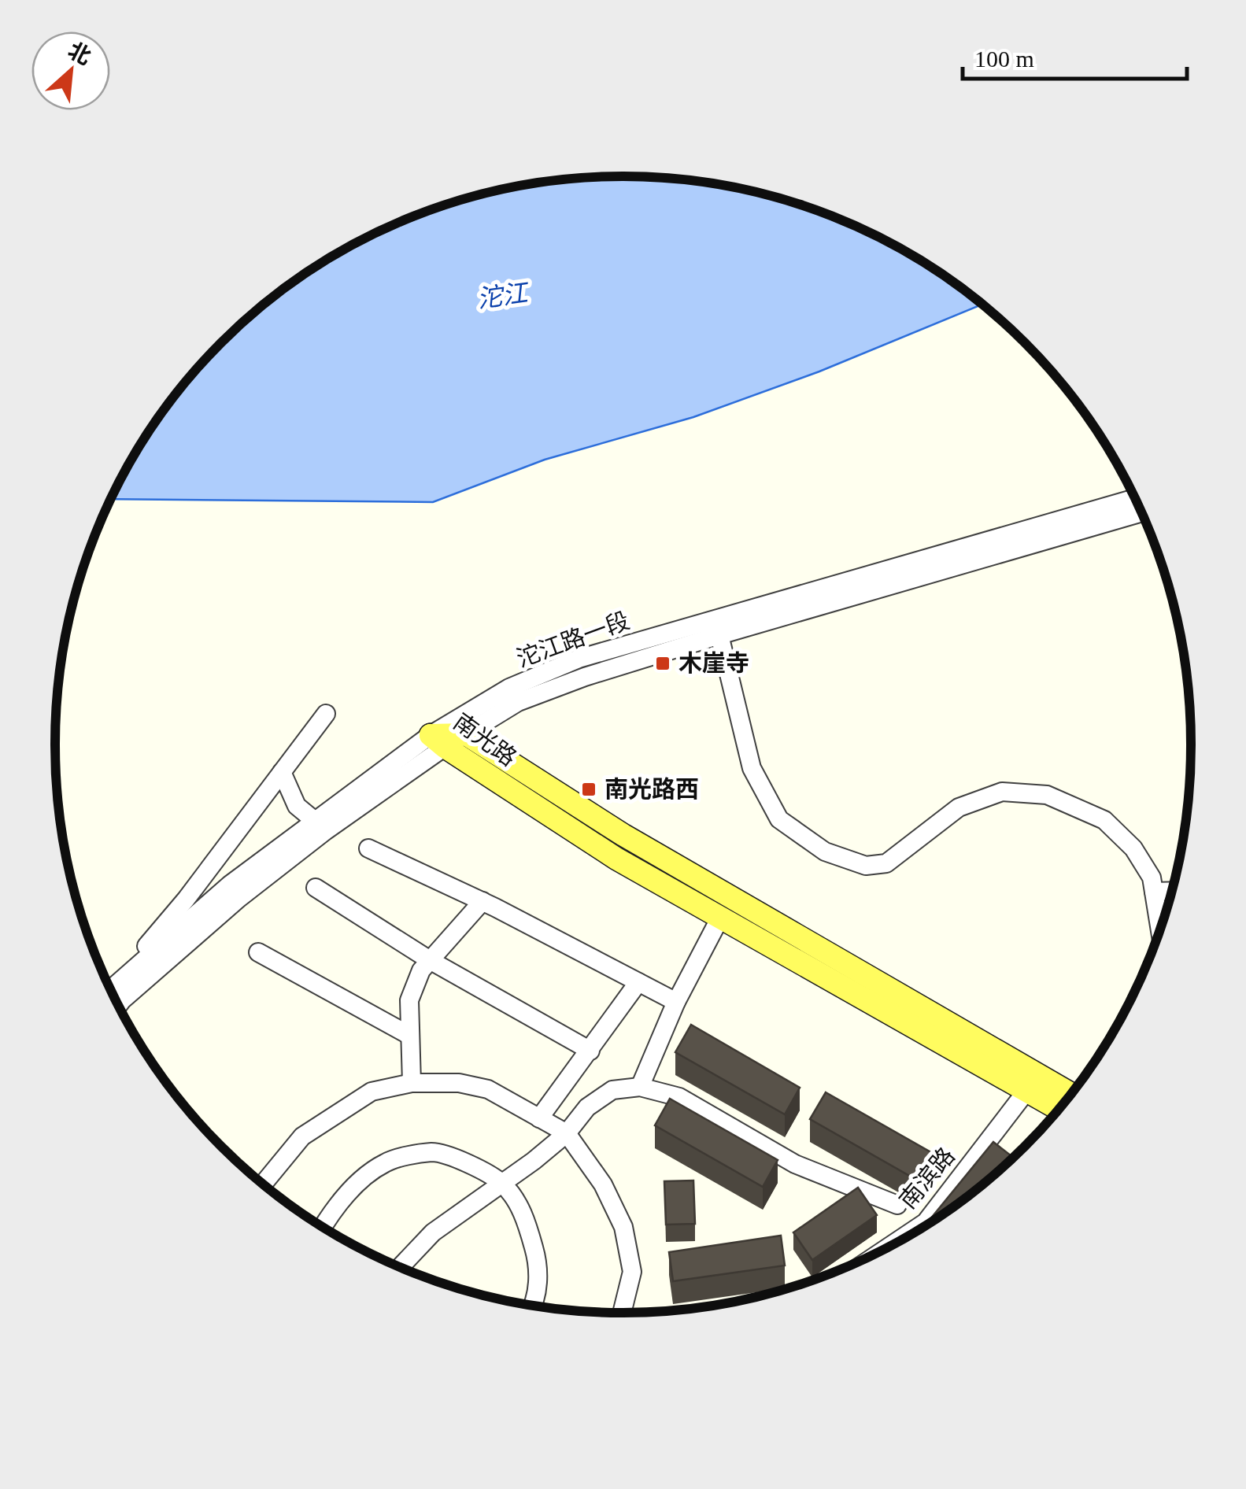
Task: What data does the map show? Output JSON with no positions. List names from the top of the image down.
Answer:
{
  "streets": {
    "main road": ["南光路"],
    "street": ["沱江路一段", "南滨路"]
  },
  "crossings": [
    ["沱江路一段", "南光路"],
    ["南光路", "南滨路"]
  ],
  "water": ["沱江"],
  "places": {
    "transit": ["木崖寺", "南光路西"]
  },
  "scale_bar": "100 m",
  "north": "top right"
}
